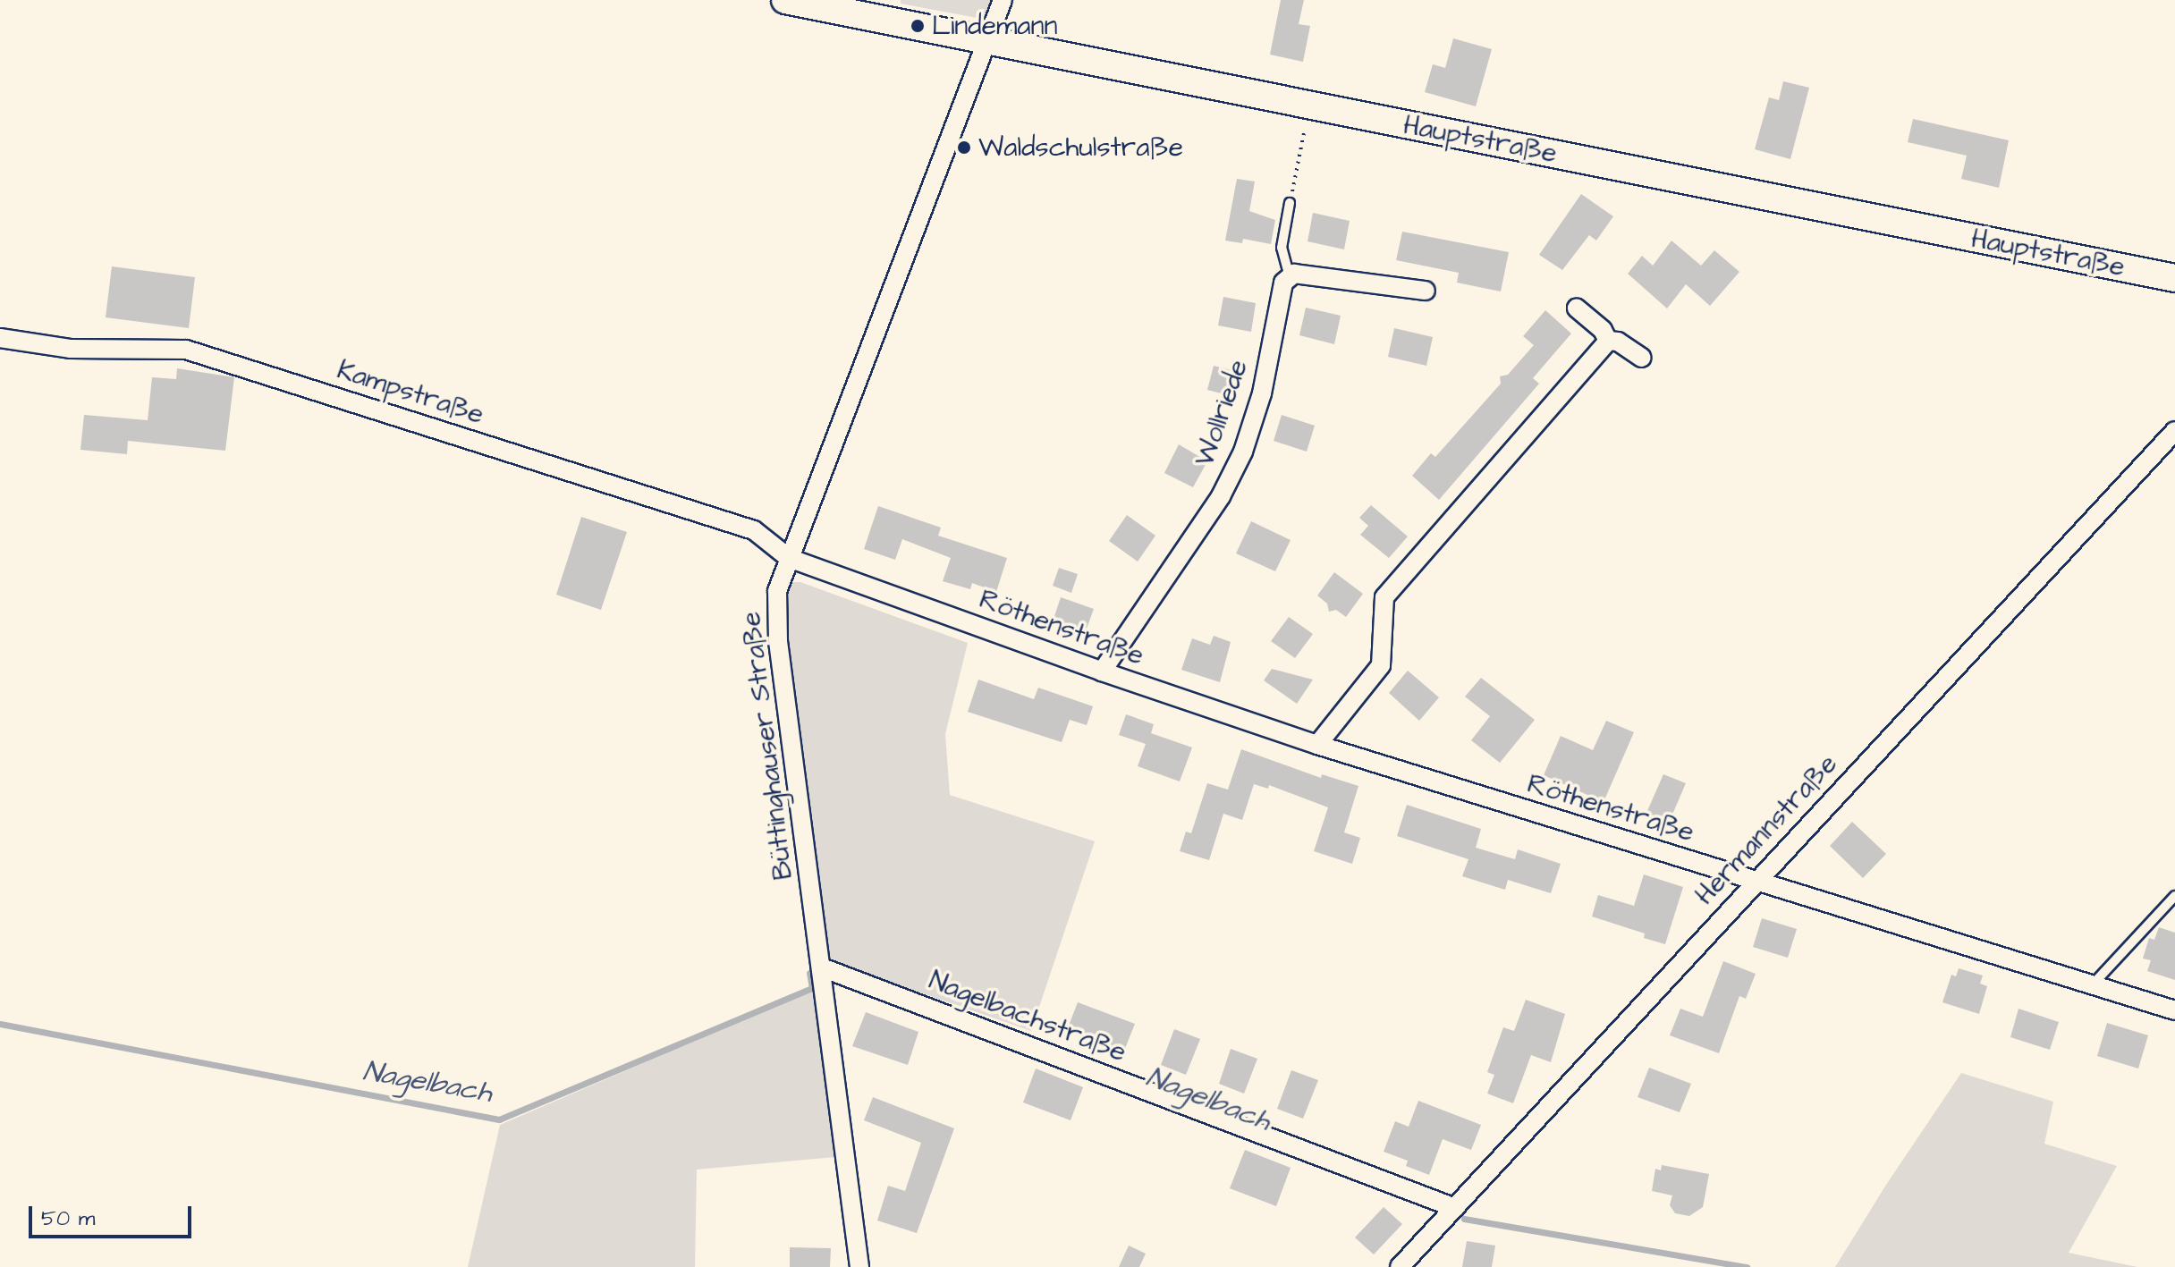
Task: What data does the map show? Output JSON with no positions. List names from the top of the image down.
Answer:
{
  "streets": {
    "main road": ["Hauptstraße"],
    "street": [
      "Kampstraße",
      "Wollriede",
      "Röthenstraße",
      "Büttinghauser Straße",
      "Hermannstraße",
      "Nagelbachstraße"
    ]
  },
  "crossings": [
    ["Hauptstraße", "Büttinghauser Straße"],
    ["Kampstraße", "Röthenstraße"],
    ["Kampstraße", "Büttinghauser Straße"],
    ["Wollriede", "Röthenstraße"],
    ["Röthenstraße", "Büttinghauser Straße"],
    ["Röthenstraße", "Hermannstraße"],
    ["Büttinghauser Straße", "Nagelbachstraße"],
    ["Hermannstraße", "Nagelbachstraße"]
  ],
  "water": ["Nagelbach"],
  "places": ["Lindemann", "Waldschulstraße"],
  "scale_bar": "50 m"
}
